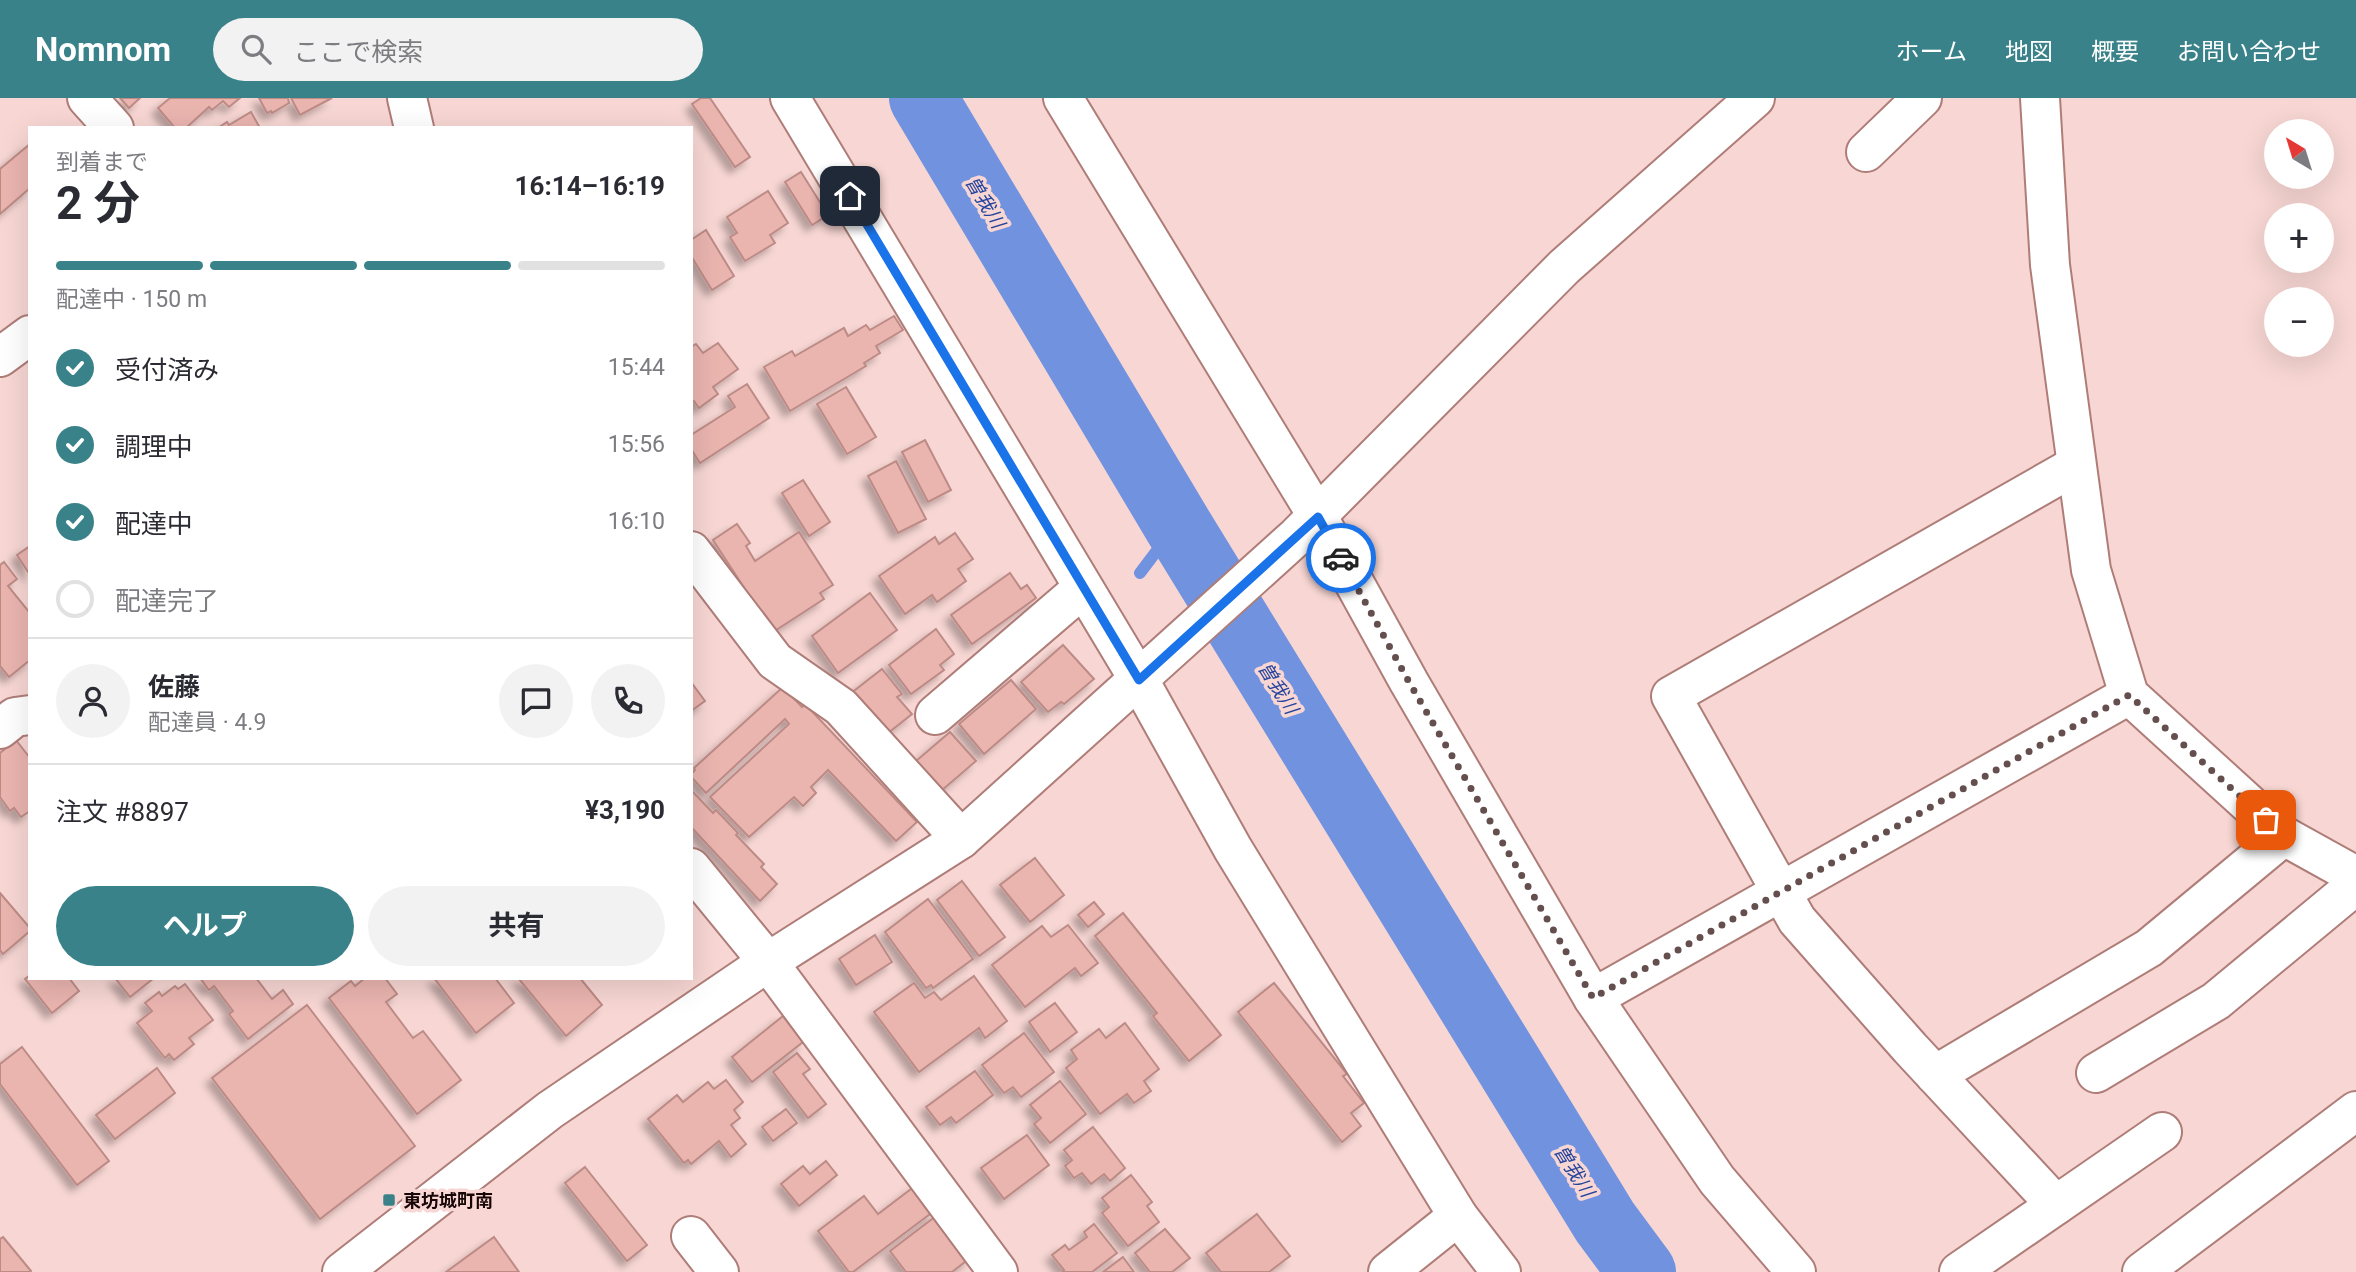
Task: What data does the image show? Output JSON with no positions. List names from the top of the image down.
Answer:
{
  "water": ["曽我川"],
  "places": {
    "transit": ["東坊城町南"]
  },
  "north": "top left",
  "page": {
    "header": "Nomnom",
    "search": "ここで検索",
    "nav": [
      "ホーム",
      "地図",
      "概要",
      "お問い合わせ"
    ],
    "map_buttons": ["+", "−"],
    "heading": ["2 分", "到着まで", "16:14–16:19"],
    "panel": [
      "佐藤",
      "配達員 · 4.9",
      "注文 #8897",
      "¥3,190"
    ],
    "bar": "配達中 · 150 m",
    "list": [
      ["受付済み", "15:44"],
      ["調理中", "15:56"],
      ["配達中", "16:10"],
      "配達完了"
    ],
    "buttons": ["ヘルプ", "共有"]
  }
}
